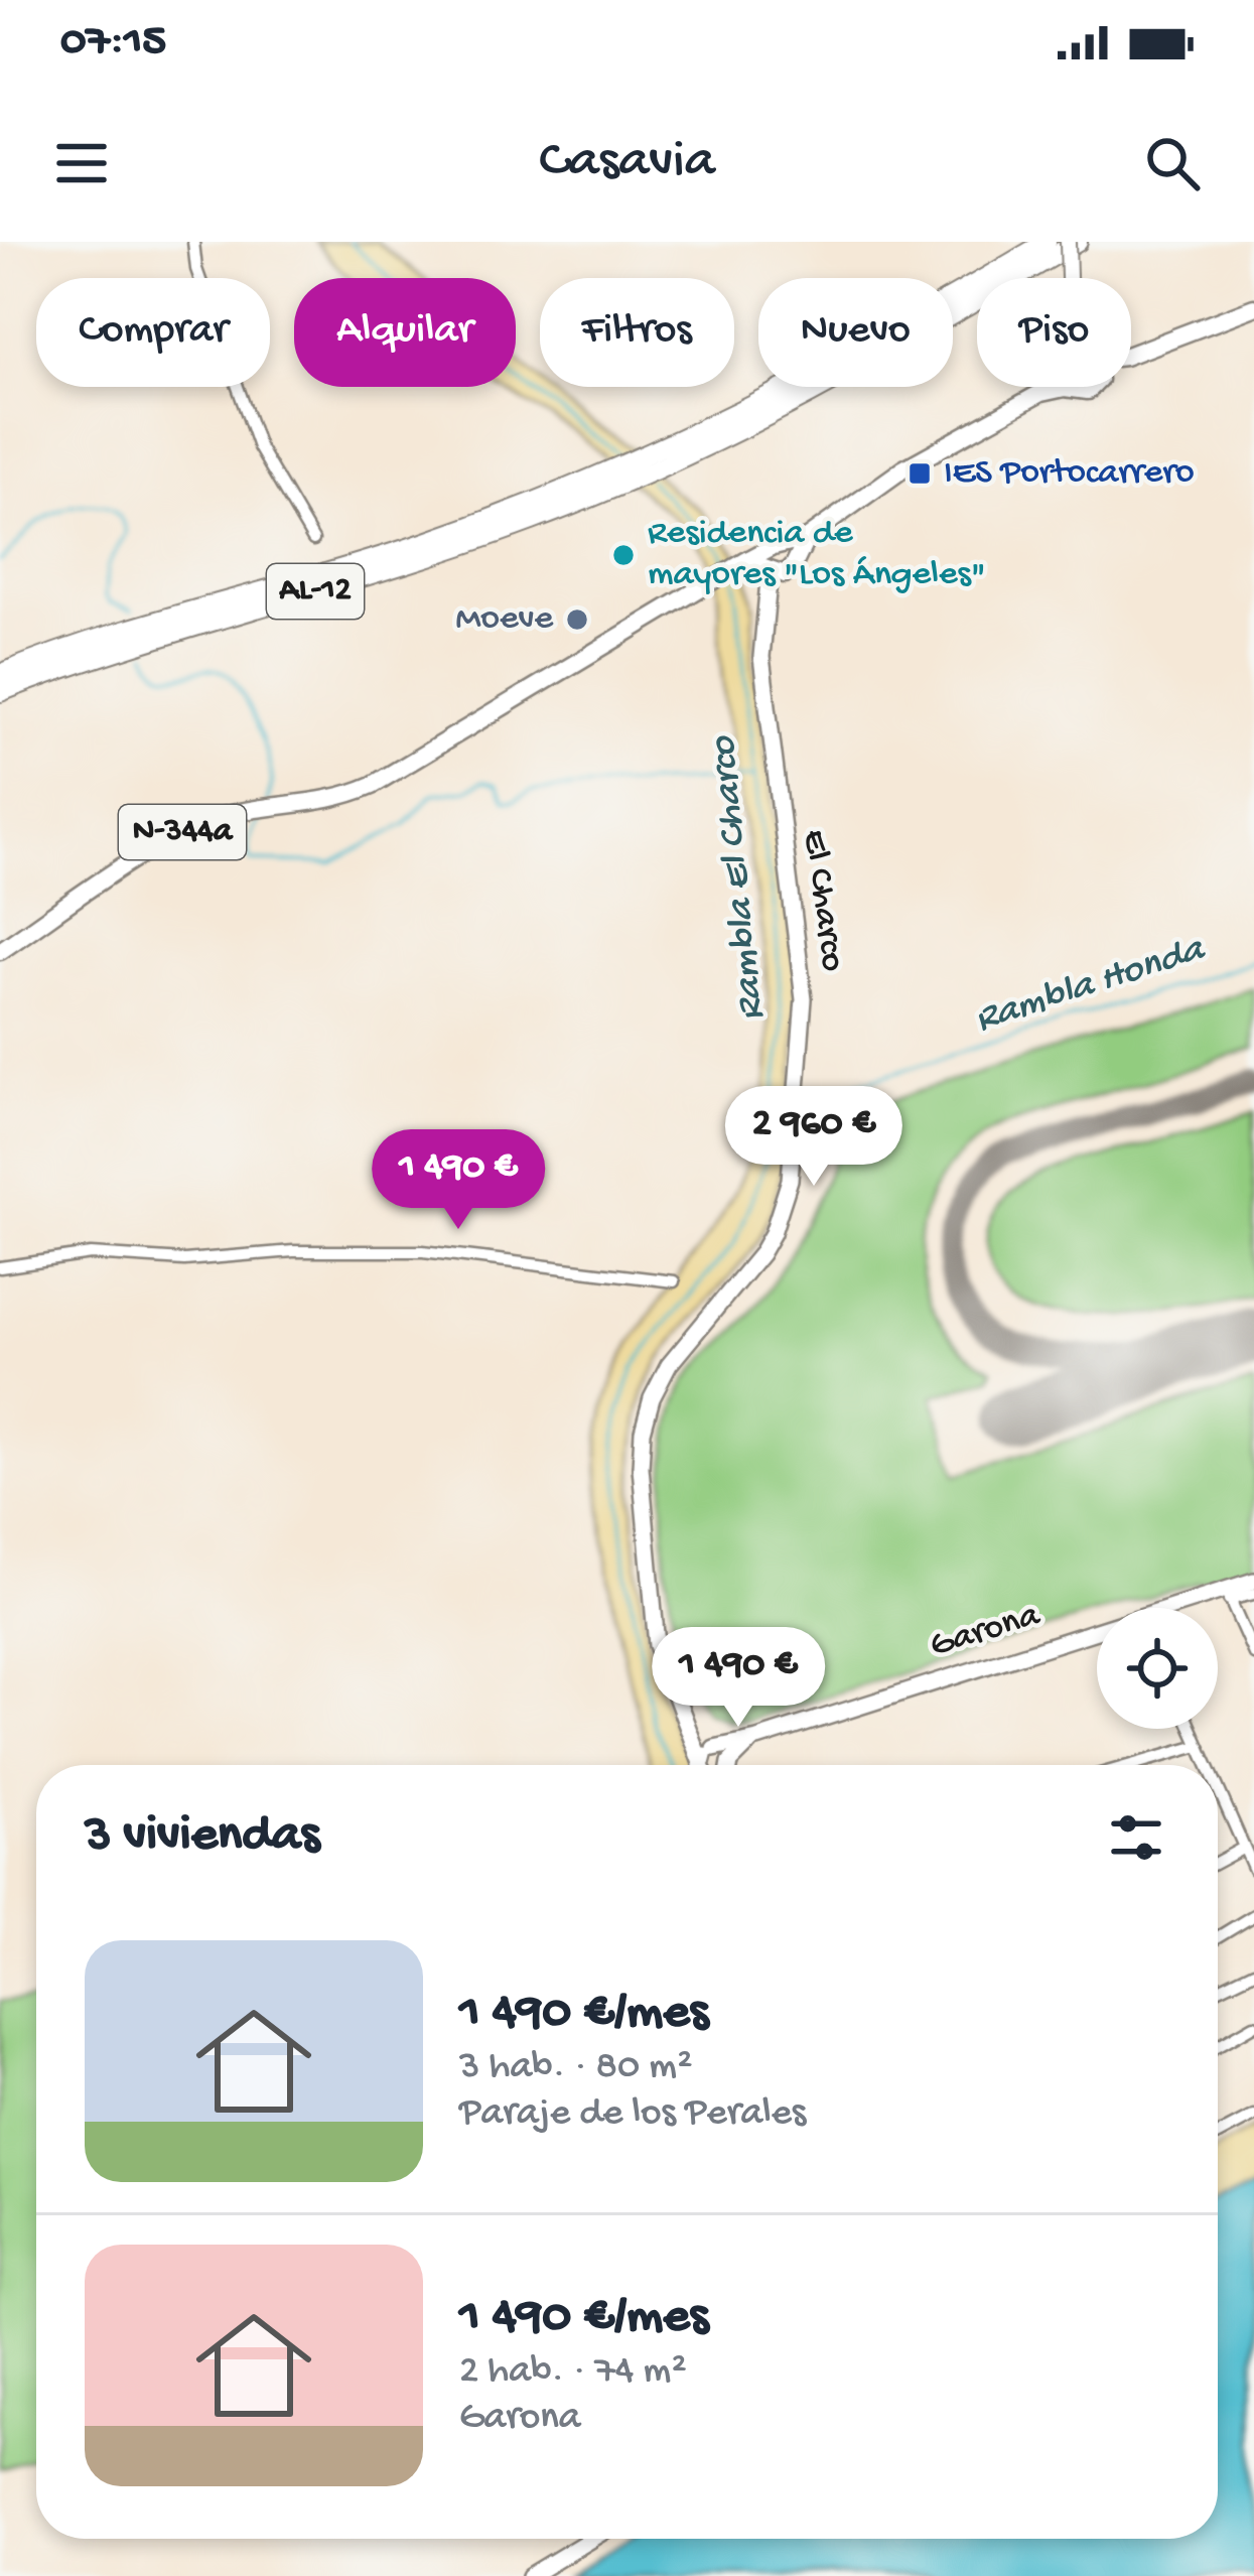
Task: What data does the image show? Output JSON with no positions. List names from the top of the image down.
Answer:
{
  "streets": {
    "highway": ["AL-12"],
    "main road": ["N-344a", "El Charco", "Garona"]
  },
  "crossings": [
    ["N-344a", "El Charco"],
    ["El Charco", "Garona"]
  ],
  "water": ["Rambla El Charco", "Rambla Honda"],
  "places": {
    "transit": ["IES Portocarrero"],
    "other": ["Residencia de mayores \"Los Ángeles\"", "Moeve"]
  },
  "page": {
    "status": "07:15",
    "header": "Casavia",
    "chip": [
      "Comprar",
      "Alquilar",
      "Filtros",
      "Nuevo",
      "Piso"
    ],
    "price": ["2 960 €", "1 490 €", "1 490 €"],
    "heading": "3 viviendas",
    "list": [
      {
        "name": "1 490 €/mes",
        "note": "3 hab. · 80 m² · Paraje de los Perales"
      },
      {
        "name": "1 490 €/mes",
        "note": "2 hab. · 74 m² · Garona"
      }
    ]
  }
}
